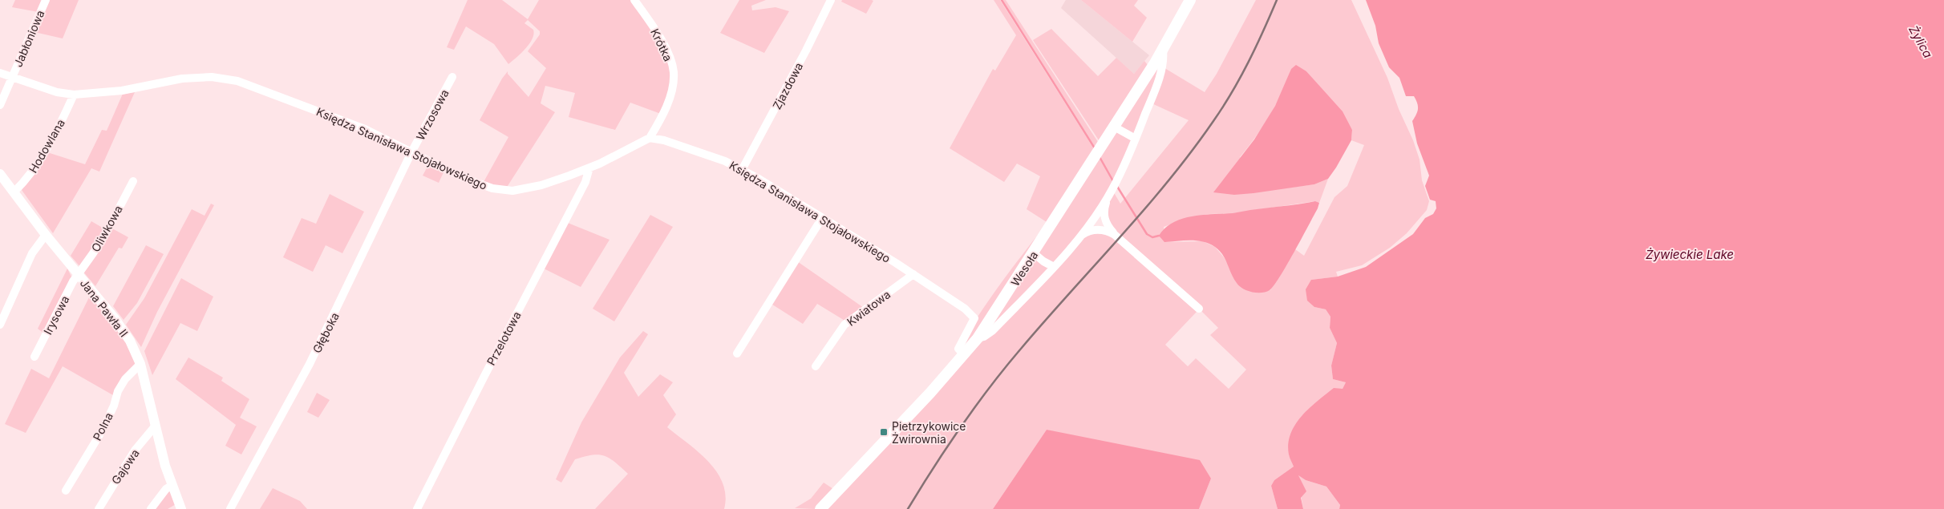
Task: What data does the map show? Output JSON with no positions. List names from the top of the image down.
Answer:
{
  "streets": {
    "main road": ["Wesoła"],
    "street": [
      "Jabłoniowa",
      "Krótka",
      "Zjazdowa",
      "Wrzosowa",
      "Hodowlana",
      "Księdza Stanisława Stojałowskiego",
      "Oliwkowa",
      "Jana Pawła II",
      "Kwiatowa",
      "Irysowa",
      "Głęboka",
      "Przelotowa",
      "Polna",
      "Gajowa"
    ]
  },
  "crossings": [
    ["Jabłoniowa", "Księdza Stanisława Stojałowskiego"],
    ["Krótka", "Księdza Stanisława Stojałowskiego"],
    ["Zjazdowa", "Księdza Stanisława Stojałowskiego"],
    ["Wrzosowa", "Księdza Stanisława Stojałowskiego"],
    ["Wrzosowa", "Głęboka"],
    ["Hodowlana", "Księdza Stanisława Stojałowskiego"],
    ["Hodowlana", "Jana Pawła II"],
    ["Księdza Stanisława Stojałowskiego", "Wesoła"],
    ["Księdza Stanisława Stojałowskiego", "Kwiatowa"],
    ["Księdza Stanisława Stojałowskiego", "Głęboka"],
    ["Księdza Stanisława Stojałowskiego", "Przelotowa"],
    ["Oliwkowa", "Jana Pawła II"],
    ["Oliwkowa", "Irysowa"],
    ["Jana Pawła II", "Irysowa"],
    ["Jana Pawła II", "Polna"],
    ["Jana Pawła II", "Gajowa"]
  ],
  "water": ["Żylica", "Żywieckie Lake"],
  "places": {
    "transit": ["Pietrzykowice Żwirownia"]
  }
}
